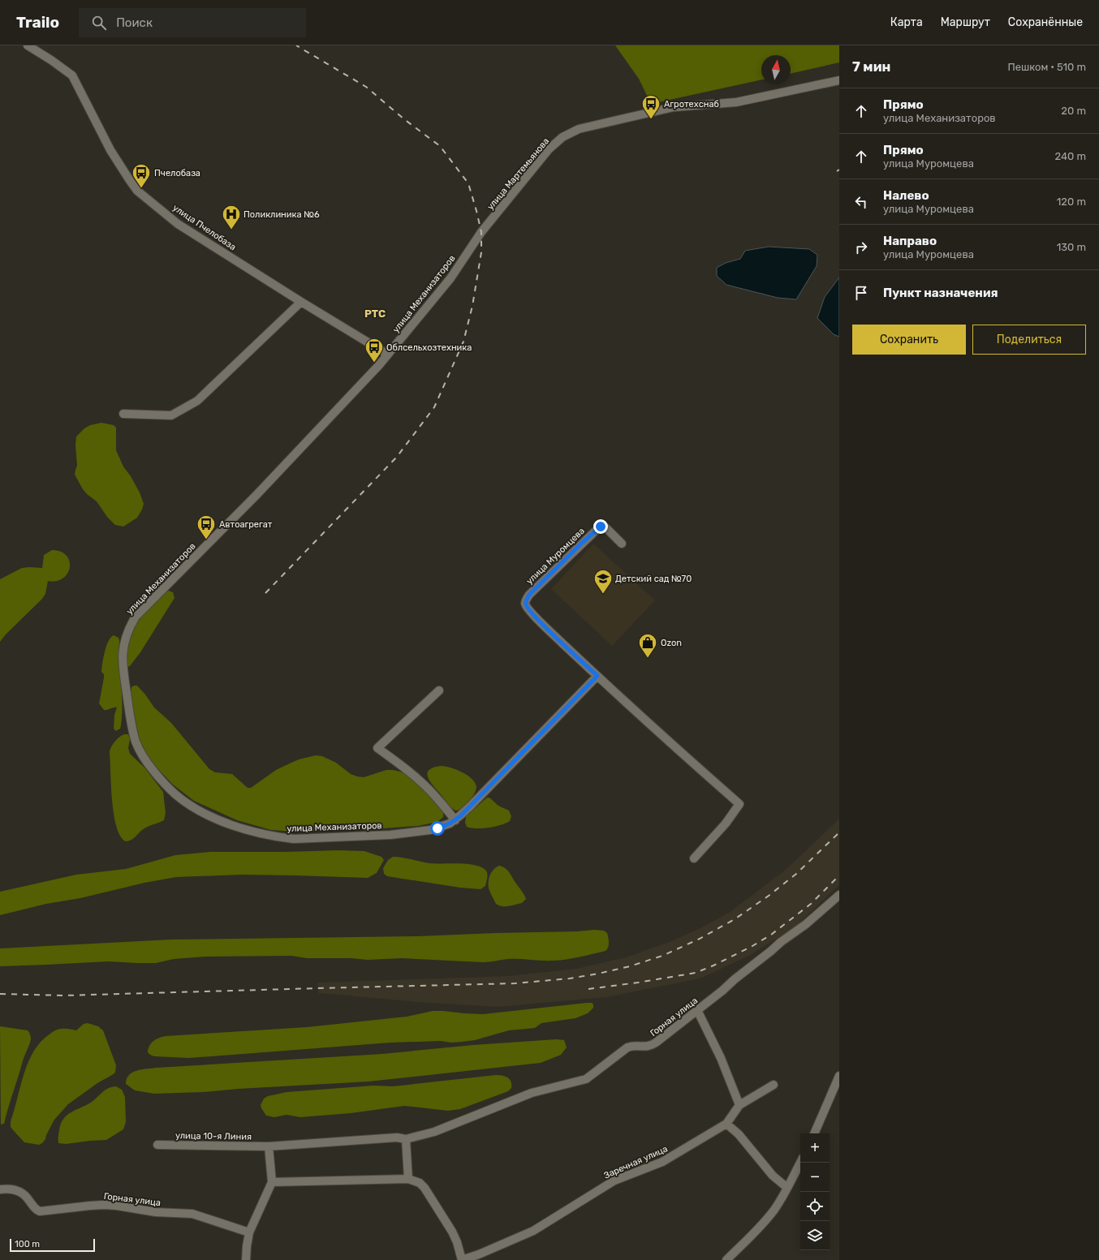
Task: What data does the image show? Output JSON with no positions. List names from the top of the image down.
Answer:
{
  "streets": {
    "street": [
      "улица Мартемьянова",
      "улица Пчелобаза",
      "улица Механизаторов",
      "улица Муромцева",
      "Горная улица",
      "улица 10-я Линия",
      "Заречная улица"
    ]
  },
  "crossings": [
    ["улица Мартемьянова", "улица Механизаторов"],
    ["улица Пчелобаза", "улица Механизаторов"],
    ["Горная улица", "улица 10-я Линия"]
  ],
  "districts": ["РТС"],
  "places": {
    "bus stop": [
      "Агротехснаб",
      "Пчелобаза",
      "Облсельхозтехника",
      "Автоагрегат"
    ],
    "hospital": ["Поликлиника №6"],
    "school or university": ["Детский сад №70"],
    "shop": ["Ozon"]
  },
  "scale_bar": "100 m",
  "north": "top",
  "page": {
    "header": "Trailo",
    "search": "Поиск",
    "nav": ["Карта", "Маршрут", "Сохранённые"],
    "heading": ["7 мин", "Пешком · 510 m"],
    "list": [
      ["Прямо", "улица Механизаторов", "20 m"],
      ["Прямо", "улица Муромцева", "240 m"],
      ["Налево", "улица Муромцева", "120 m"],
      ["Направо", "улица Муромцева", "130 m"],
      "Пункт назначения"
    ],
    "buttons": ["Сохранить", "Поделиться"],
    "map_buttons": ["+", "−"],
    "scale": "100 m"
  }
}
